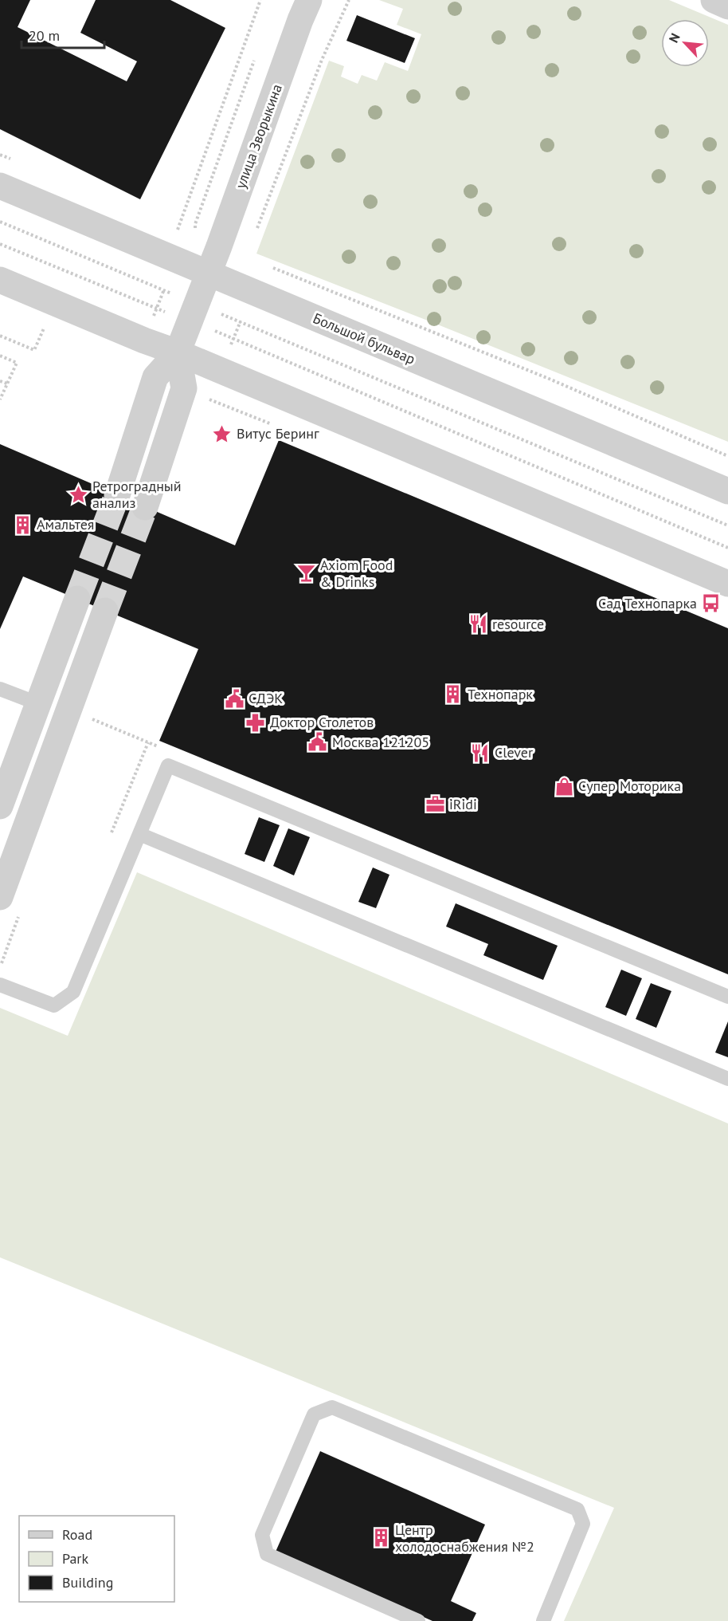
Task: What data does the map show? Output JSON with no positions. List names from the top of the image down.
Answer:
{
  "streets": {
    "street": ["улица Зворыкина", "Большой бульвар"]
  },
  "crossings": [
    ["улица Зворыкина", "Большой бульвар"]
  ],
  "places": {
    "place": ["Витус Беринг", "Ретроградный анализ"],
    "building": ["Амальтея", "Технопарк", "Центр холодоснабжения №2"],
    "bar": ["Axiom Food & Drinks"],
    "bus stop": ["Сад Технопарка"],
    "restaurant": ["resource", "Clever"],
    "public building": ["СДЭК", "Москва 121205"],
    "pharmacy": ["Доктор Столетов"],
    "shop": ["Супер Моторика"],
    "office": ["iRidi"]
  },
  "legend": ["Road", "Park", "Building"],
  "scale_bar": "20 m",
  "north": "top left"
}
